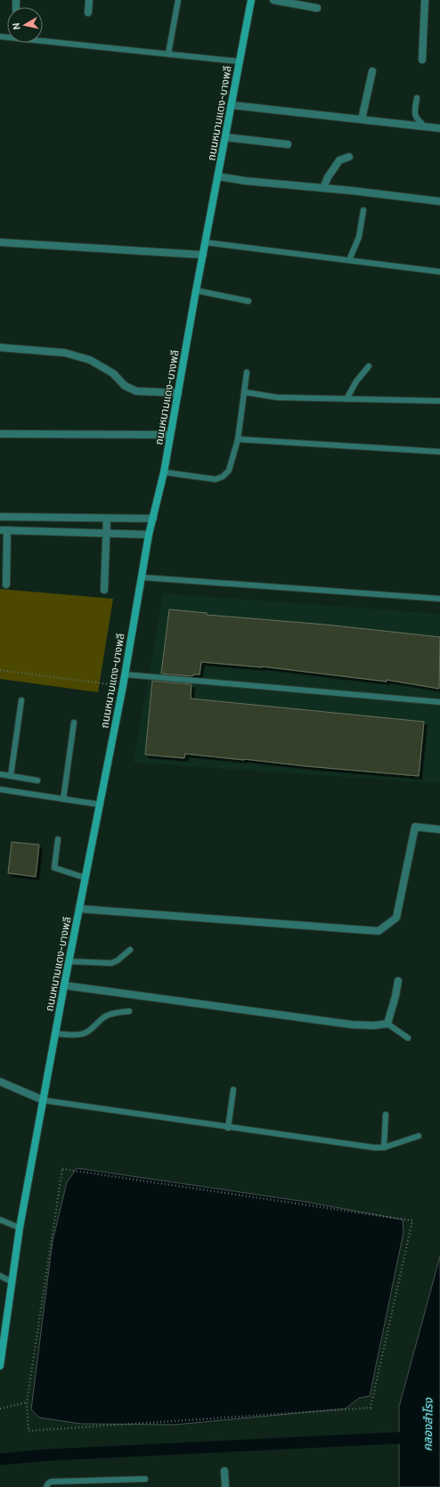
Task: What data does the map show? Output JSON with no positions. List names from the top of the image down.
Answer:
{
  "streets": {
    "main road": ["ถนนหนามแดง-บางพลี"]
  },
  "water": ["คลองสำโรง"],
  "north": "left"
}
